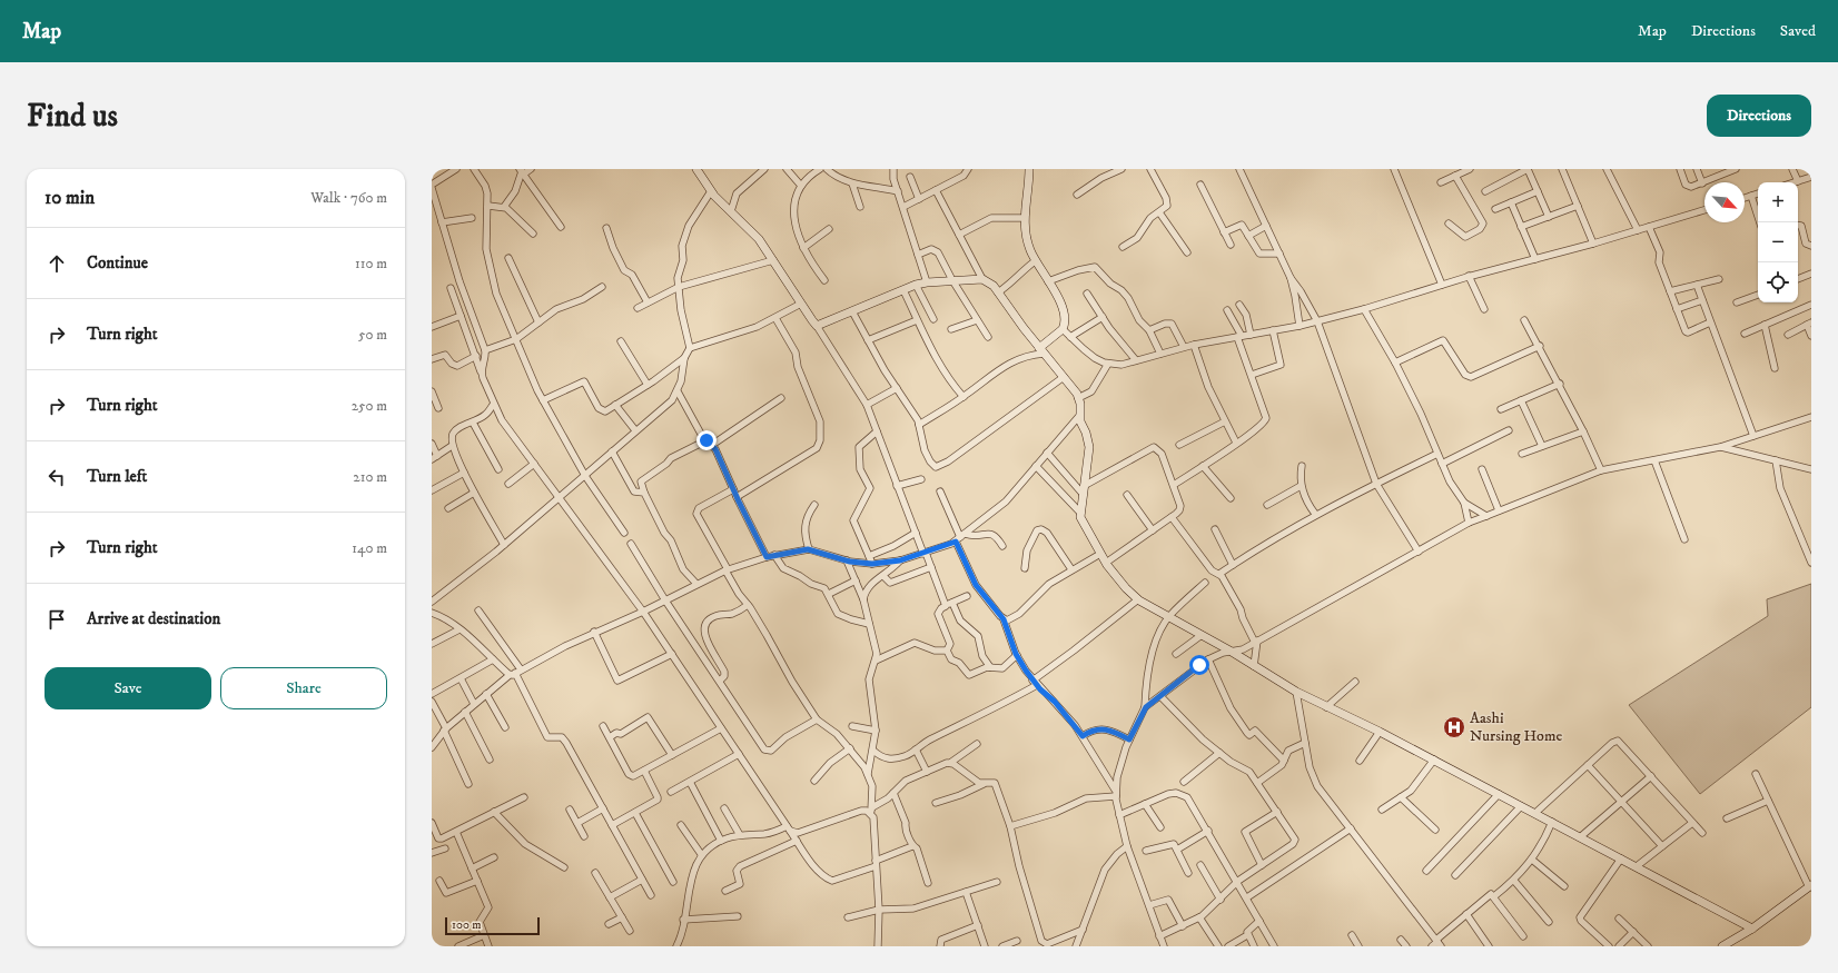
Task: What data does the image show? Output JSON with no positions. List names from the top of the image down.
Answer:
{
  "places": {
    "hospital": ["Aashi Nursing Home"]
  },
  "scale_bar": "100 m",
  "north": "bottom right",
  "page": {
    "header": "Map",
    "nav": ["Map", "Directions", "Saved"],
    "buttons": [
      "Directions",
      ["Save", "Share"]
    ],
    "title": "Find us",
    "heading": ["10 min", "Walk · 760 m"],
    "map_buttons": ["+", "−"],
    "list": [
      ["Continue", "110 m"],
      ["Turn right", "50 m"],
      ["Turn right", "250 m"],
      ["Turn left", "210 m"],
      ["Turn right", "140 m"],
      "Arrive at destination"
    ],
    "scale": "100 m"
  }
}
